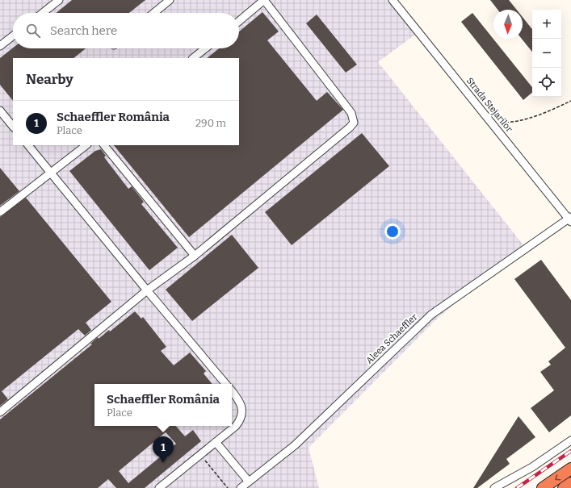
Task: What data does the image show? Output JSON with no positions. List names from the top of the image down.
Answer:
{
  "streets": {
    "street": ["Strada Stejarilor", "Aleea Schaeffler"]
  },
  "crossings": [
    ["Strada Stejarilor", "Aleea Schaeffler"]
  ],
  "north": "bottom",
  "page": {
    "map_buttons": ["+", "−"],
    "search": "Search here",
    "heading": "Nearby",
    "list": [
      {
        "mark": "1",
        "name": "Schaeffler România",
        "note": "Place",
        "value": "290 m"
      }
    ],
    "popup": ["Schaeffler România", "Place"],
    "pins": "1"
  }
}
